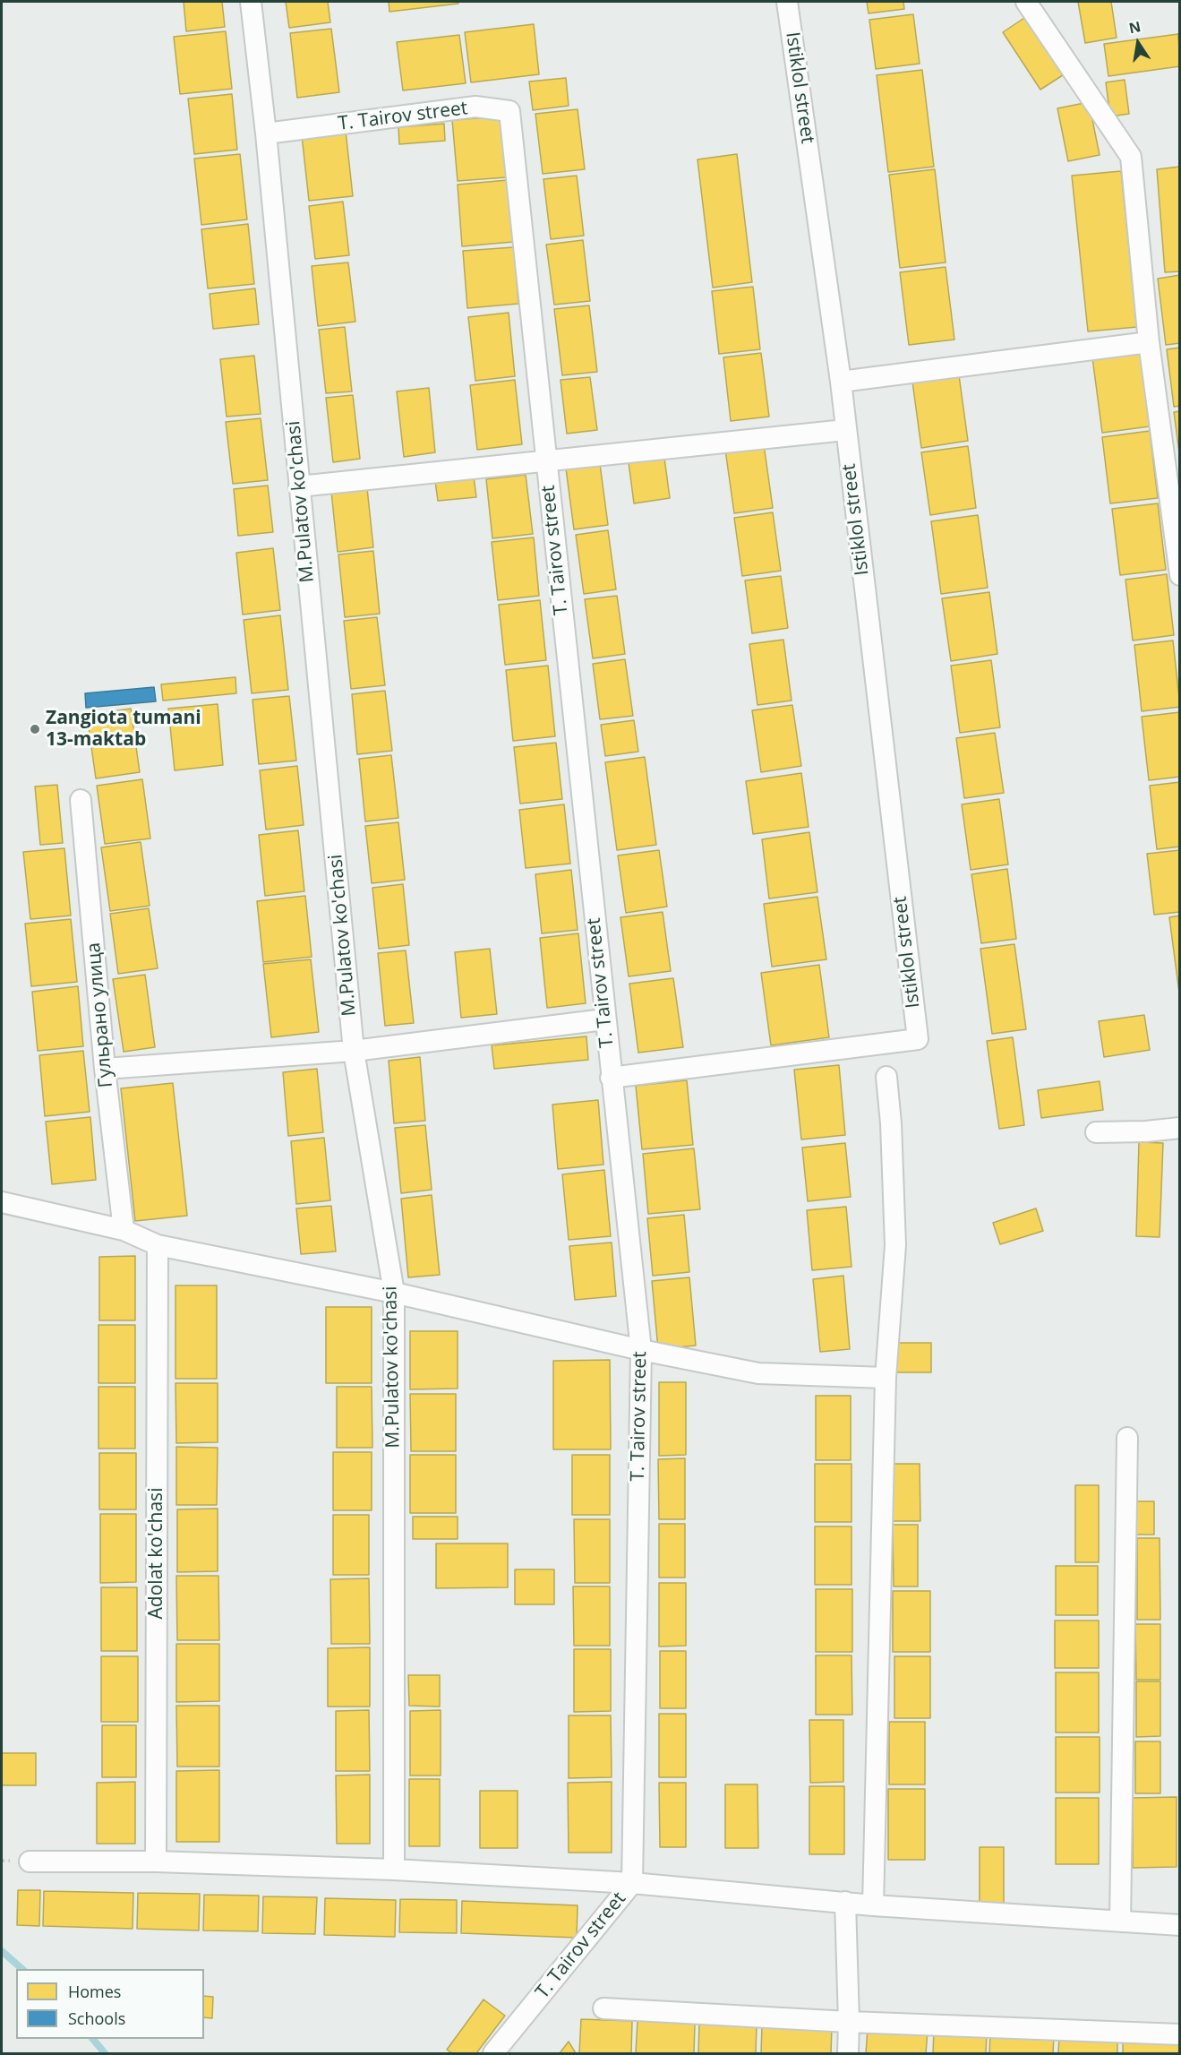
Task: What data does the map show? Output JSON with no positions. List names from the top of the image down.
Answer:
{
  "streets": {
    "street": [
      "Istiklol street",
      "T. Tairov street",
      "M.Pulatov ko'chasi",
      "Гульрано улица",
      "Adolat ko'chasi"
    ]
  },
  "crossings": [
    ["Istiklol street", "T. Tairov street"],
    ["T. Tairov street", "M.Pulatov ko'chasi"]
  ],
  "places": ["Zangiota tumani 13-maktab"],
  "legend": ["Homes", "Schools"],
  "north": "top"
}
